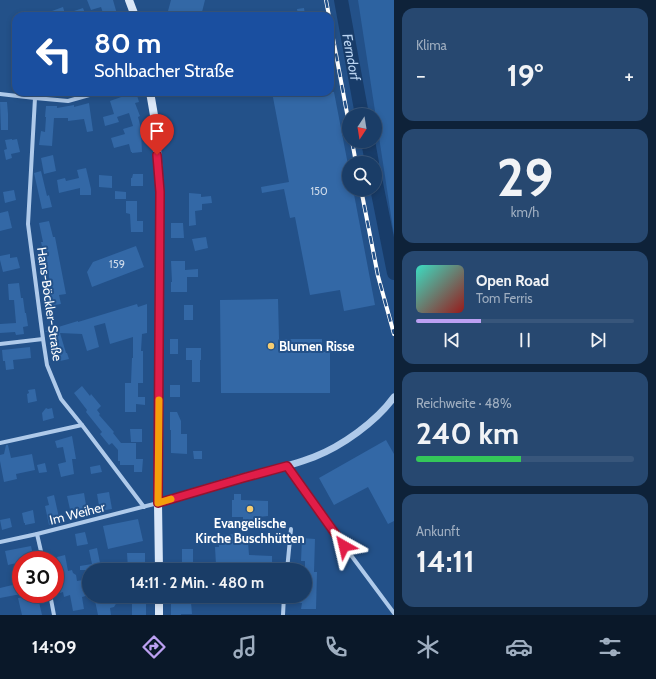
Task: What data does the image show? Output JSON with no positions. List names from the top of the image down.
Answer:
{
  "streets": {
    "street": ["Hans-Böckler-Straße", "Im Weiher"]
  },
  "crossings": [
    ["Hans-Böckler-Straße", "Im Weiher"]
  ],
  "water": ["Ferndorf"],
  "places": ["Blumen Risse", "Evangelische Kirche Buschhütten"],
  "house_numbers": ["150", "159"],
  "north": "bottom",
  "page": {
    "tile": [
      "Klima",
      ["29", "km/h"],
      ["Reichweite · 48%", "240 km"],
      ["Ankunft", "14:11"]
    ],
    "turn": ["80 m", "Sohlbacher Straße"],
    "heat": ["−", "19°", "+"],
    "song": ["Open Road", "Tom Ferris"],
    "limit": "30",
    "trip": "14:11 · 2 Min. · 480 m",
    "tabs": "14:09"
  }
}
